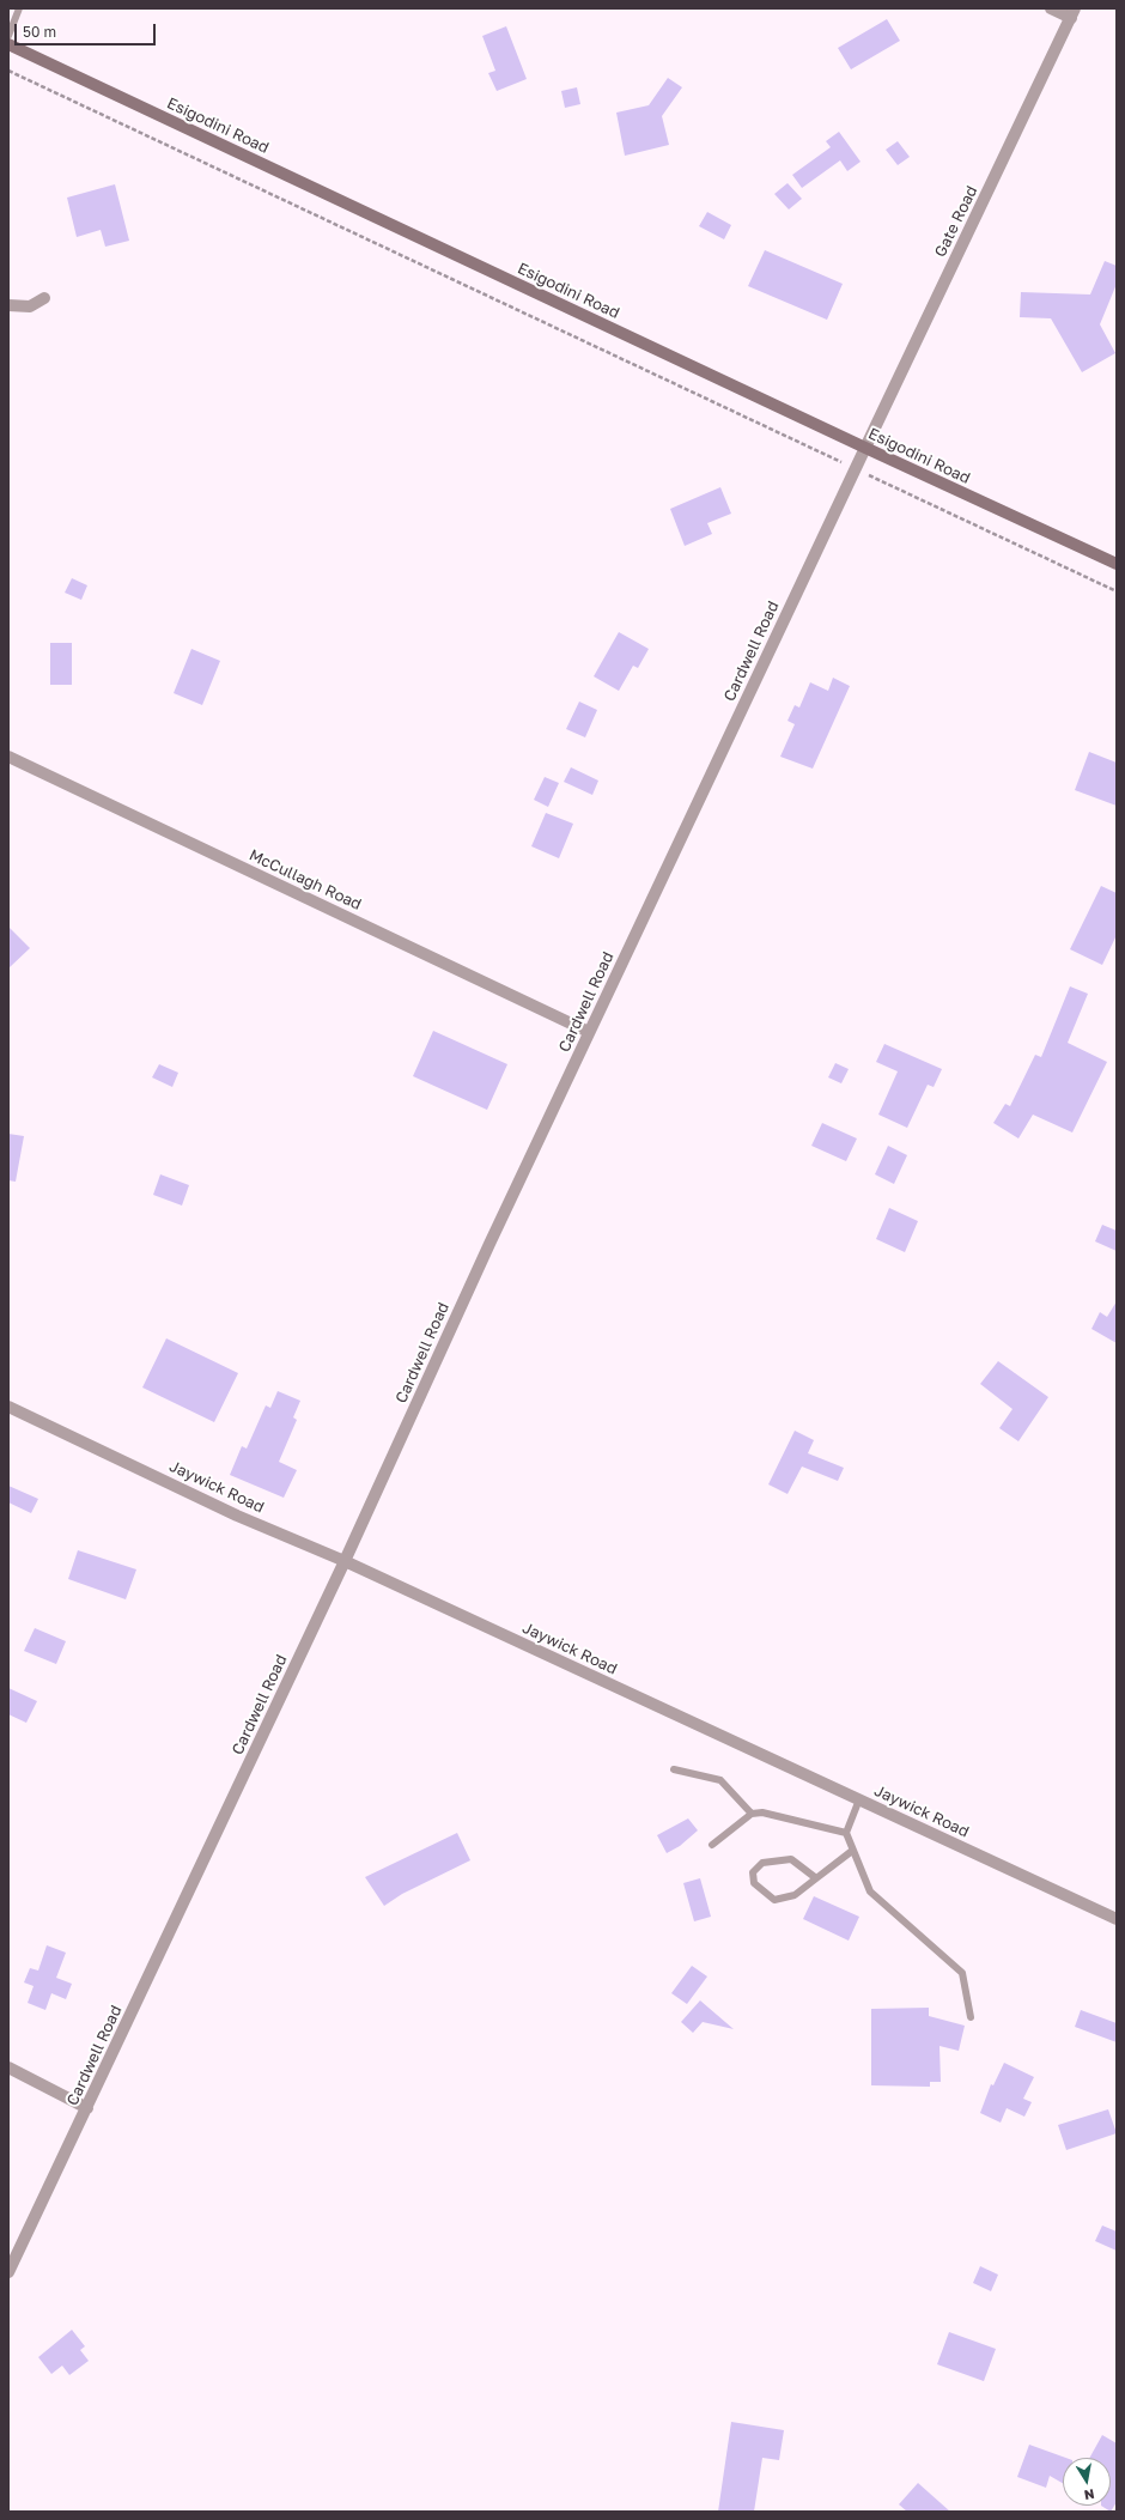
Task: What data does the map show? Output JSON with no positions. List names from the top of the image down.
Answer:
{
  "streets": {
    "main road": ["Esigodini Road"],
    "street": [
      "Gate Road",
      "Cardwell Road",
      "McCullagh Road",
      "Jaywick Road"
    ]
  },
  "crossings": [
    ["Esigodini Road", "Gate Road"],
    ["Esigodini Road", "Cardwell Road"],
    ["Gate Road", "Cardwell Road"],
    ["Cardwell Road", "McCullagh Road"],
    ["Cardwell Road", "Jaywick Road"]
  ],
  "scale_bar": "50 m",
  "north": "bottom"
}
